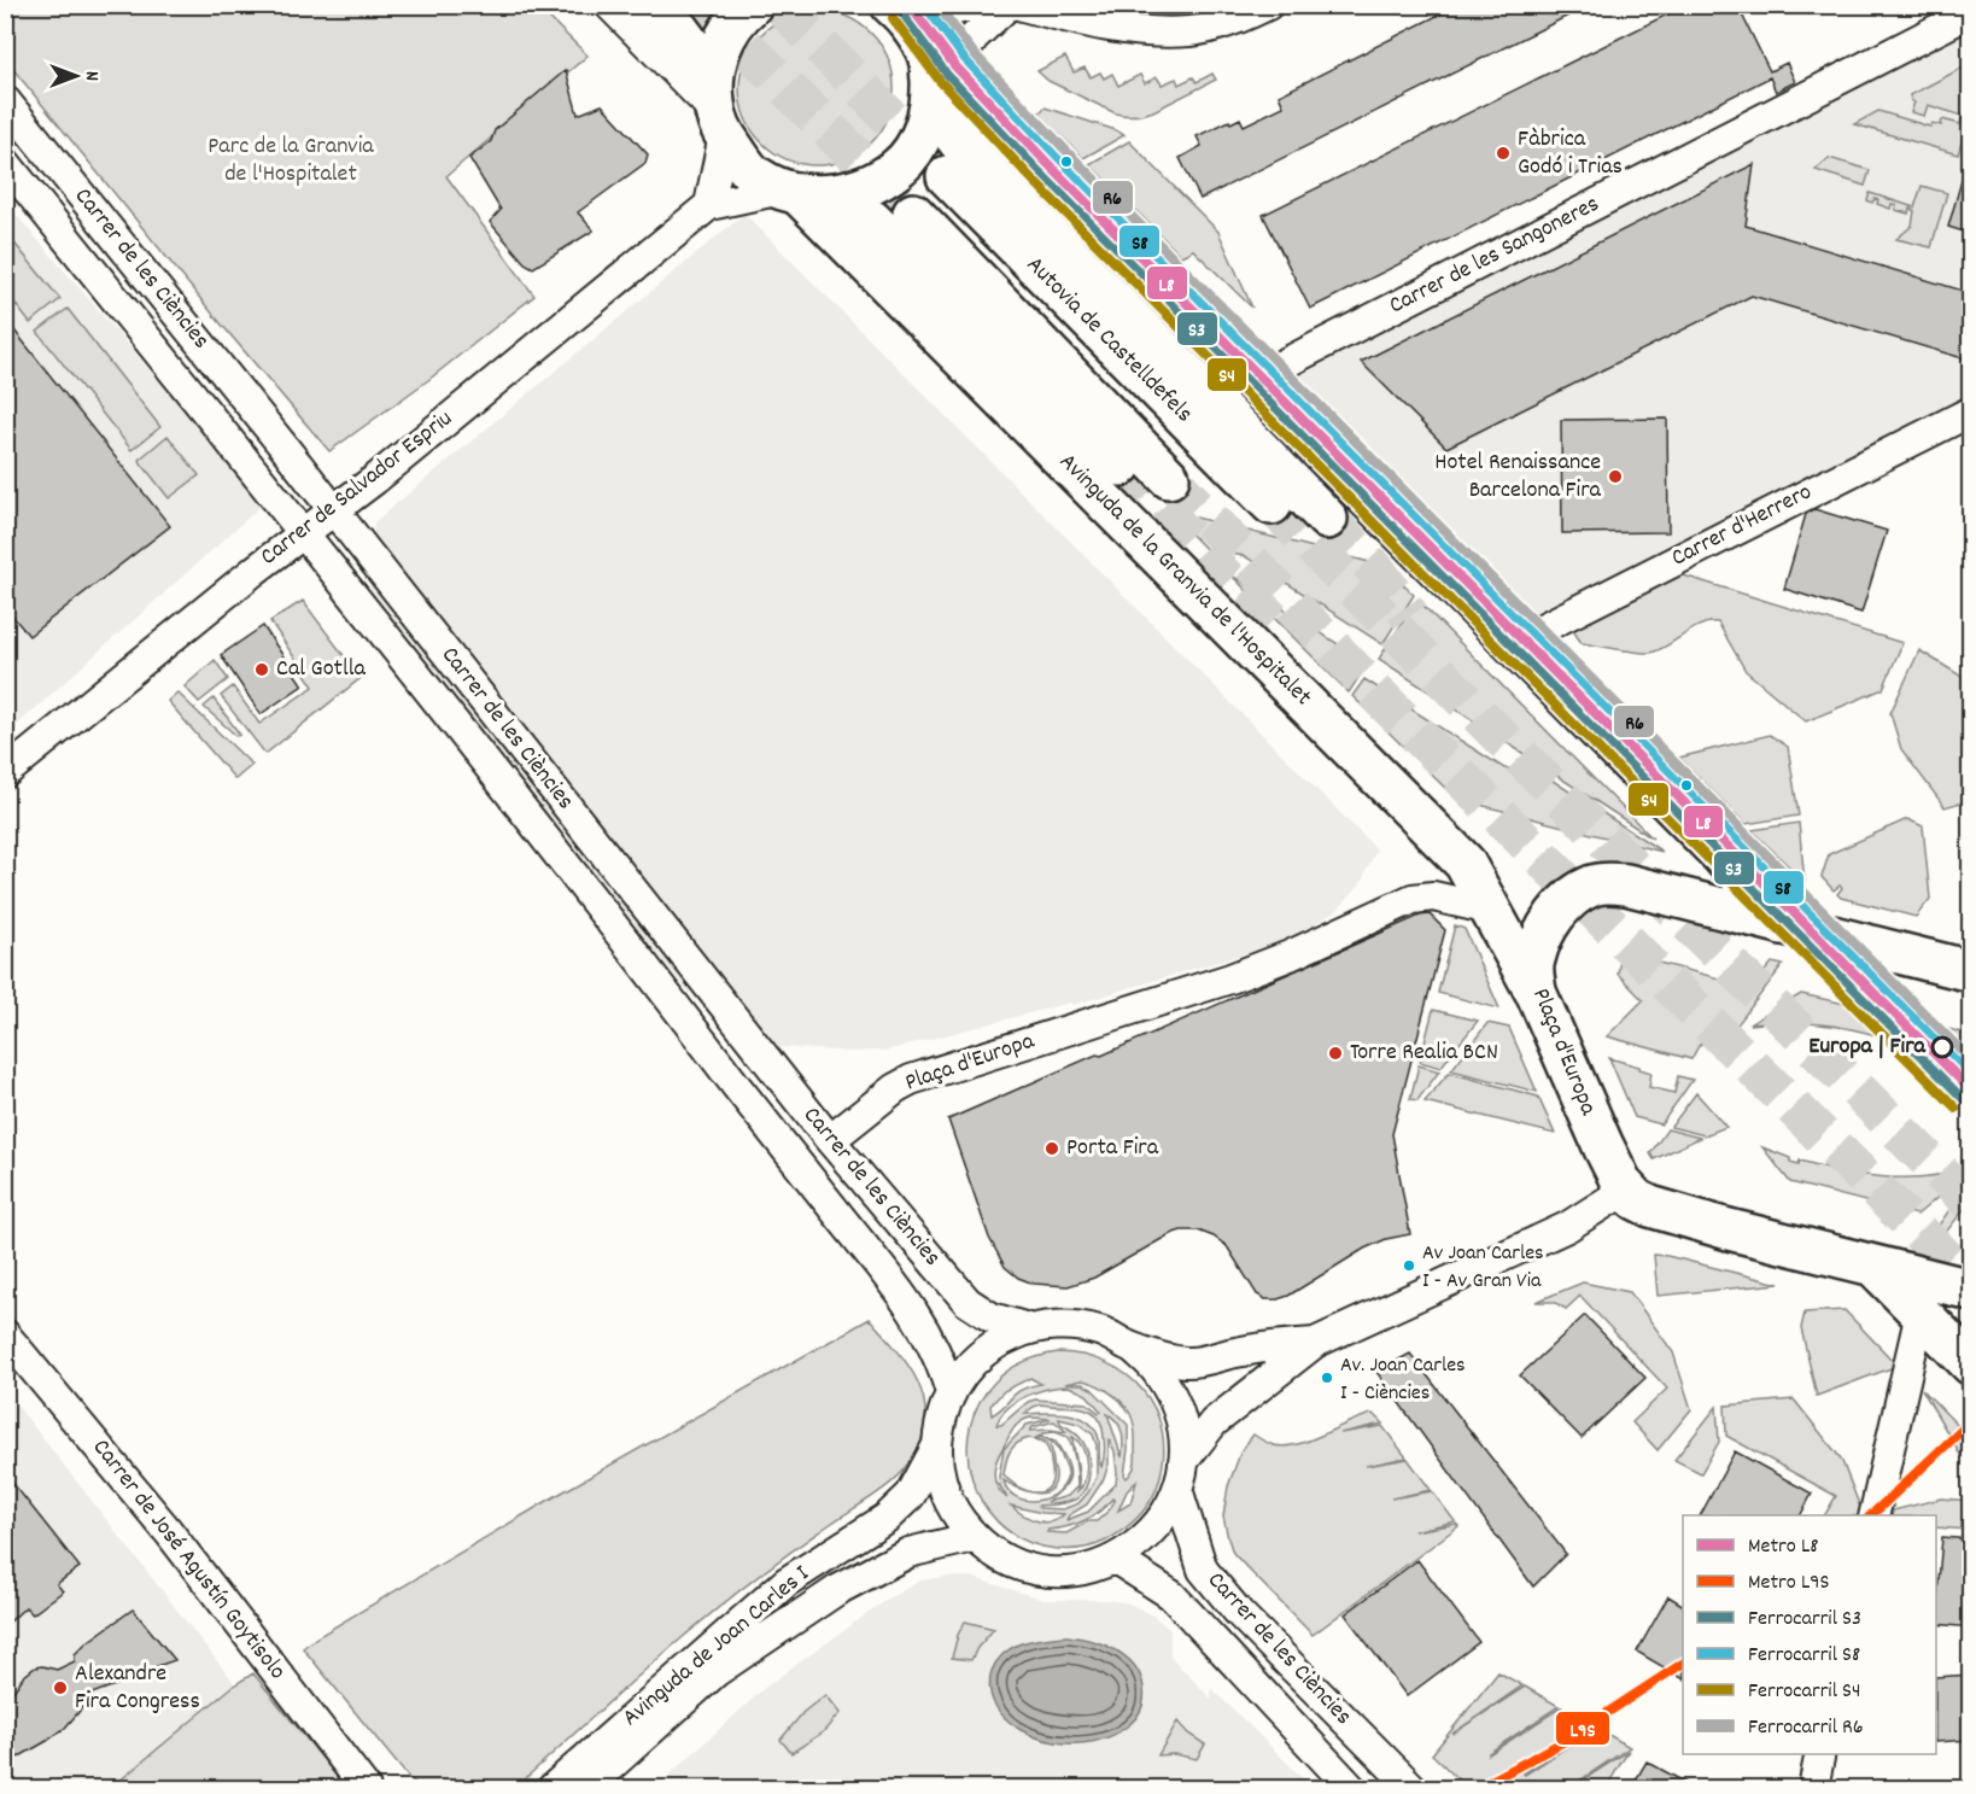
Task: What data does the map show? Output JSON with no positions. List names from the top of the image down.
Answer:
{
  "streets": {
    "main road": ["Autovia de Castelldefels", "Avinguda de la Granvia de l'Hospitalet", "Plaça d'Europa"],
    "street": [
      "Carrer de les Sangoneres",
      "Carrer de les Ciències",
      "Carrer de Salvador Espriu",
      "Carrer d'Herrero",
      "Carrer de José Agustín Goytisolo",
      "Avinguda de Joan Carles I"
    ]
  },
  "crossings": [
    ["Carrer de les Ciències", "Carrer de Salvador Espriu"],
    ["Carrer de les Ciències", "Plaça d'Europa"],
    ["Carrer de les Ciències", "Avinguda de Joan Carles I"],
    ["Carrer de Salvador Espriu", "Avinguda de la Granvia de l'Hospitalet"],
    ["Avinguda de la Granvia de l'Hospitalet", "Plaça d'Europa"]
  ],
  "parks": ["Parc de la Granvia de l'Hospitalet"],
  "places": [
    "Fàbrica Godó i Trias",
    "Hotel Renaissance Barcelona Fira",
    "Cal Gotlla",
    "Europa | Fira",
    "Torre Realia BCN",
    "Porta Fira",
    "Av Joan Carles I - Av Gran Via",
    "Av. Joan Carles I - Ciències",
    "Alexandre Fira Congress"
  ],
  "lines": [
    "metro line L8",
    "rail line S8",
    "rail line R6",
    "rail line S3",
    "rail line S4",
    "metro line L9S"
  ],
  "legend": [
    "Metro L8",
    "Metro L9S",
    "Ferrocarril S3",
    "Ferrocarril S8",
    "Ferrocarril S4",
    "Ferrocarril R6"
  ],
  "north": "right"
}
